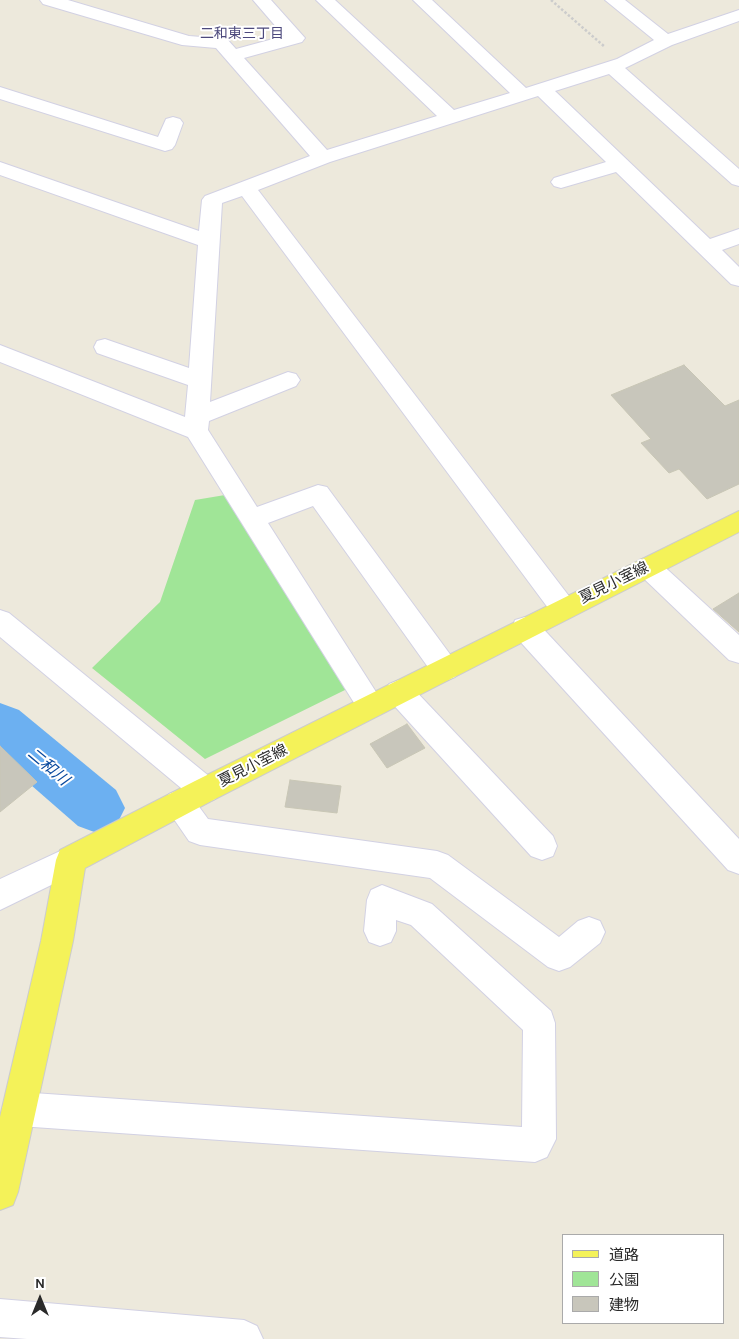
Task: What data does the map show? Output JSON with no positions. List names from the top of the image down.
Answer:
{
  "streets": {
    "main road": ["夏見小室線"]
  },
  "districts": ["二和東三丁目"],
  "water": ["二和川"],
  "legend": ["道路", "公園", "建物"],
  "north": "top"
}
